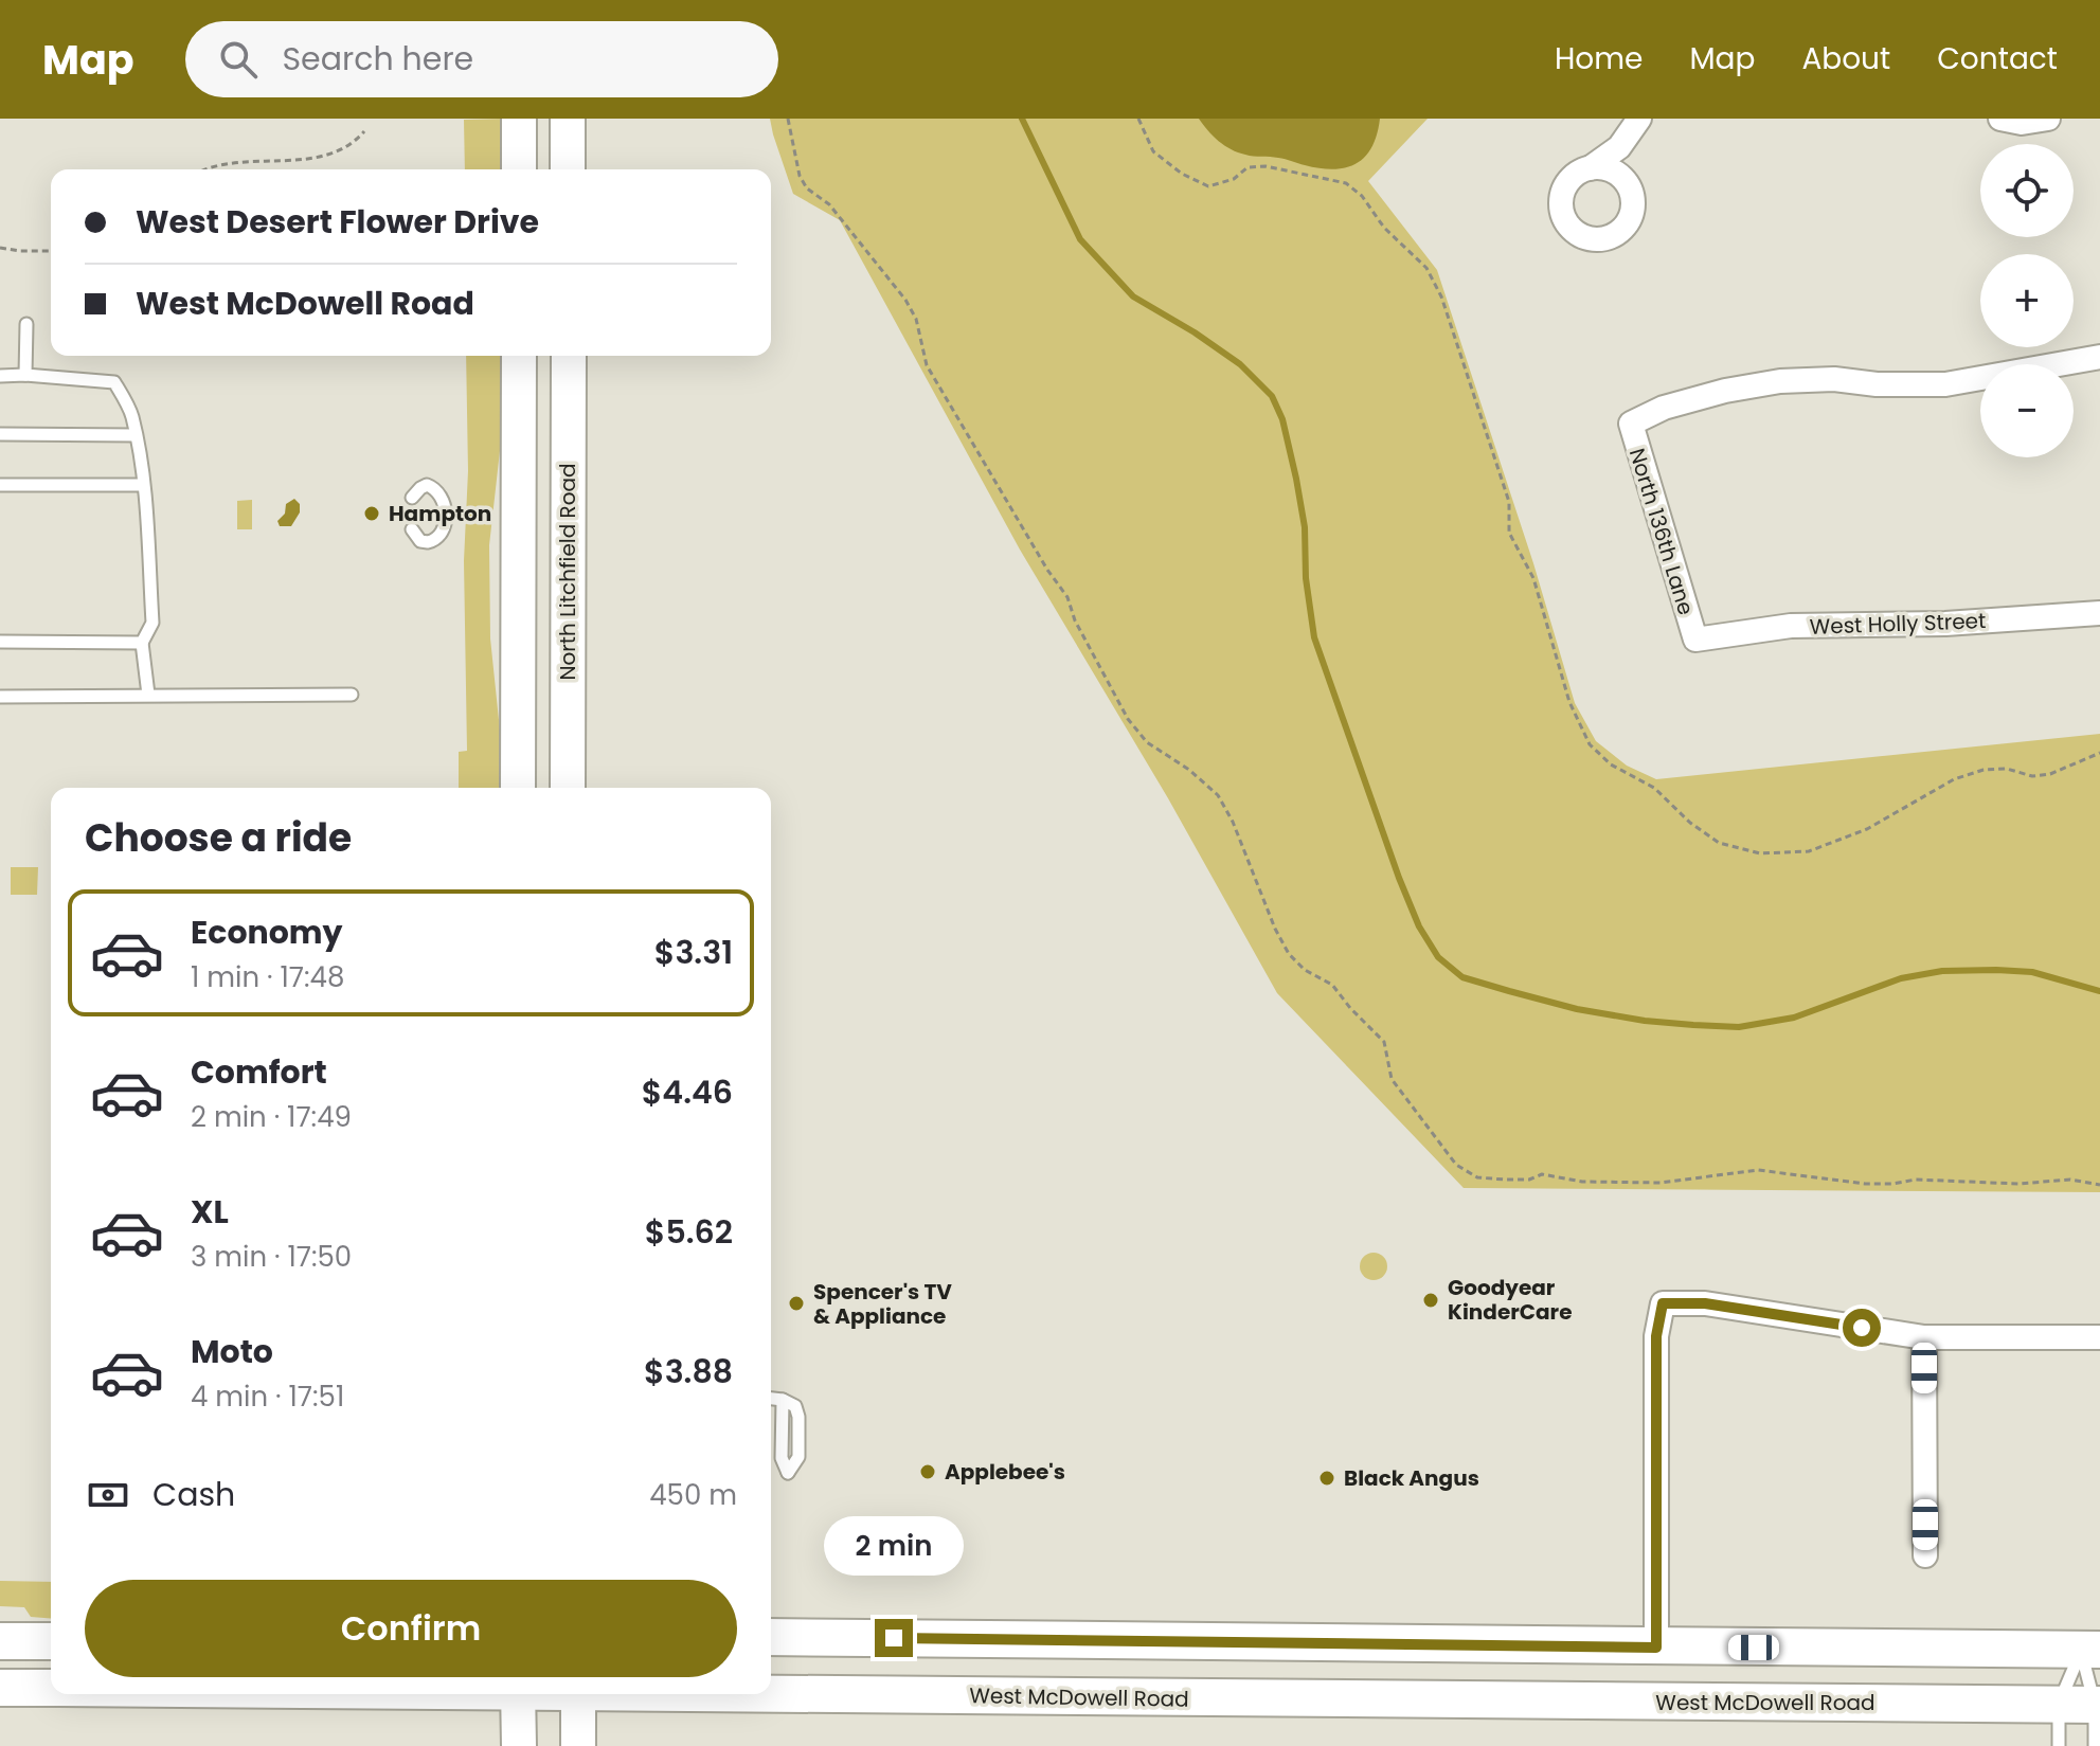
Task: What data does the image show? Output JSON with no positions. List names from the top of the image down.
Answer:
{
  "streets": {
    "main road": ["North Litchfield Road", "West McDowell Road"],
    "street": ["North 136th Lane", "West Holly Street"]
  },
  "crossings": [
    ["North 136th Lane", "West Holly Street"]
  ],
  "places": [
    "Hampton",
    "Goodyear KinderCare",
    "Spencer's TV & Appliance",
    "Applebee's",
    "Black Angus"
  ],
  "page": {
    "header": "Map",
    "search": "Search here",
    "nav": [
      "Home",
      "Map",
      "About",
      "Contact"
    ],
    "map_buttons": ["+", "−"],
    "banner": ["West Desert Flower Drive", "West McDowell Road"],
    "heading": "Choose a ride",
    "list": [
      {
        "name": "Economy",
        "note": "1 min · 17:48",
        "value": "$3.31"
      },
      {
        "name": "Comfort",
        "note": "2 min · 17:49",
        "value": "$4.46"
      },
      {
        "name": "XL",
        "note": "3 min · 17:50",
        "value": "$5.62"
      },
      {
        "name": "Moto",
        "note": "4 min · 17:51",
        "value": "$3.88"
      }
    ],
    "pay": ["Cash", "450 m"],
    "bubble": "2 min",
    "buttons": "Confirm"
  }
}
